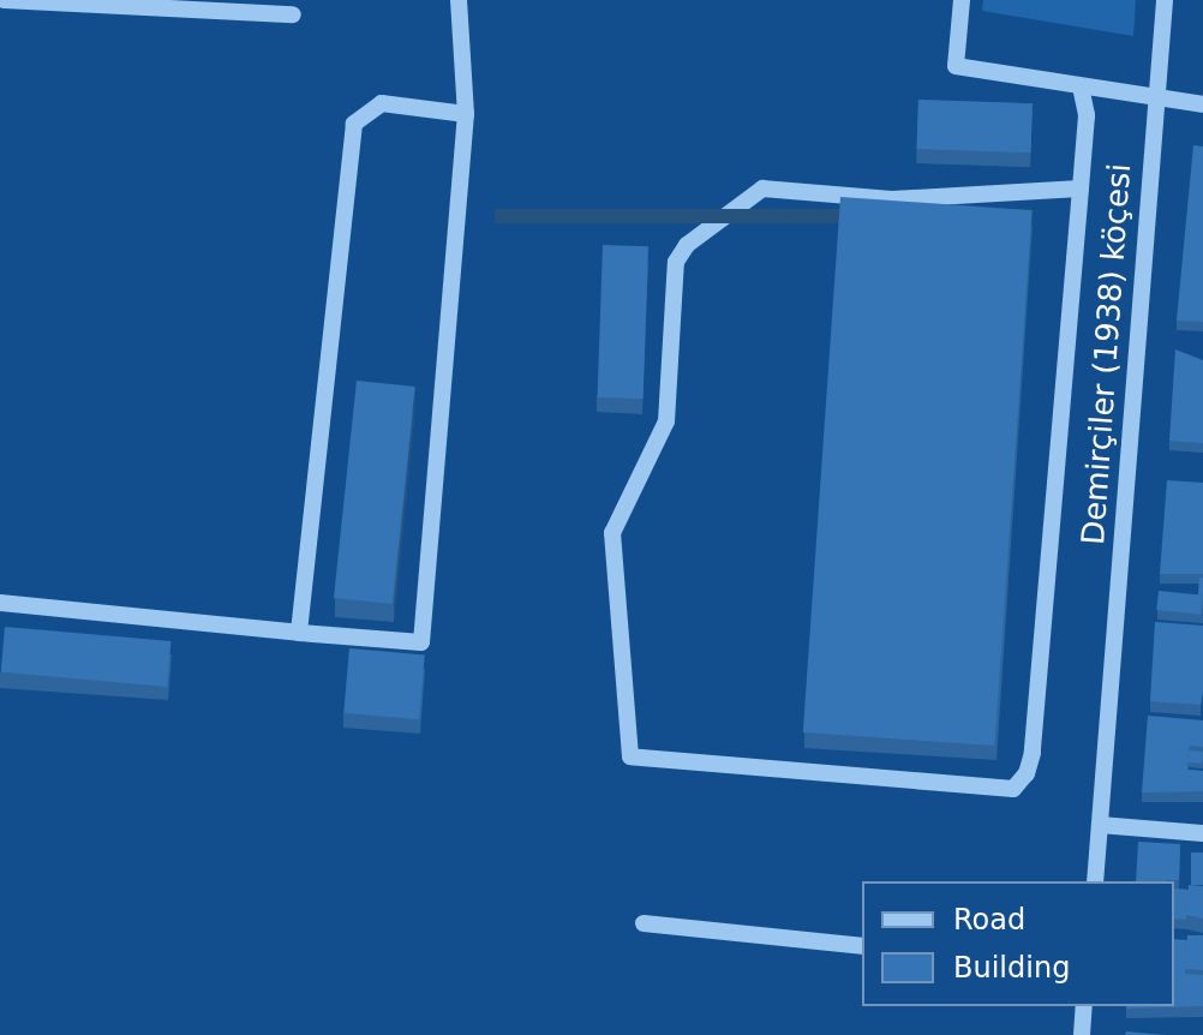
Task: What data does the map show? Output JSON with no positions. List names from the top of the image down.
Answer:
{
  "streets": {
    "street": ["Demirçiler (1938) köçesi"]
  },
  "legend": ["Road", "Building"]
}
